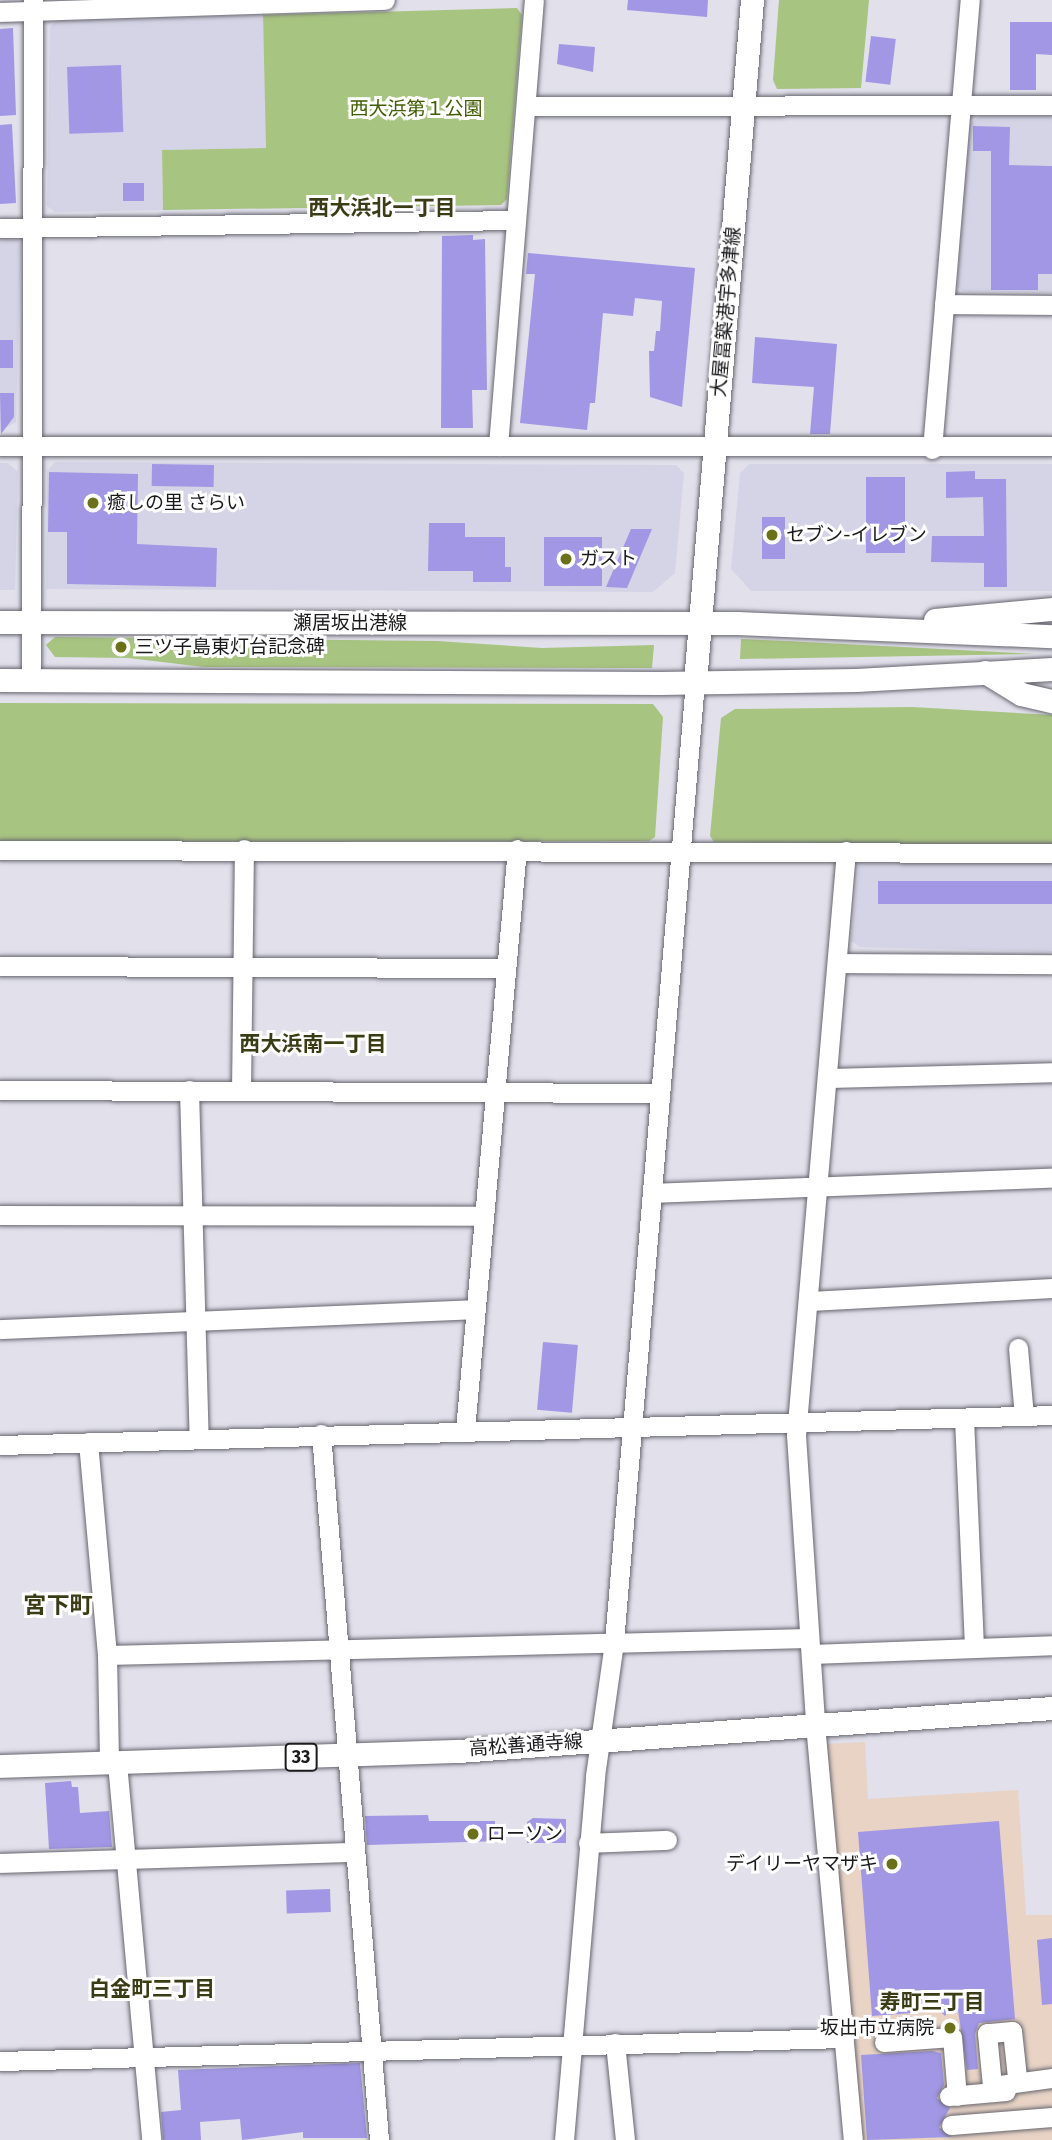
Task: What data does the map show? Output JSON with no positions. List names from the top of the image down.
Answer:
{
  "streets": {
    "main road": [
      "大屋冨築港宇多津線",
      "瀬居坂出港線",
      "高松善通寺線",
      "33"
    ]
  },
  "crossings": [
    ["大屋冨築港宇多津線", "瀬居坂出港線"]
  ],
  "districts": [
    "西大浜北一丁目",
    "西大浜南一丁目",
    "宮下町",
    "白金町三丁目",
    "寿町三丁目"
  ],
  "parks": ["西大浜第１公園"],
  "places": [
    "癒しの里 さらい",
    "セブン-イレブン",
    "ガスト",
    "三ツ子島東灯台記念碑",
    "ローソン",
    "デイリーヤマザキ",
    "坂出市立病院"
  ]
}
